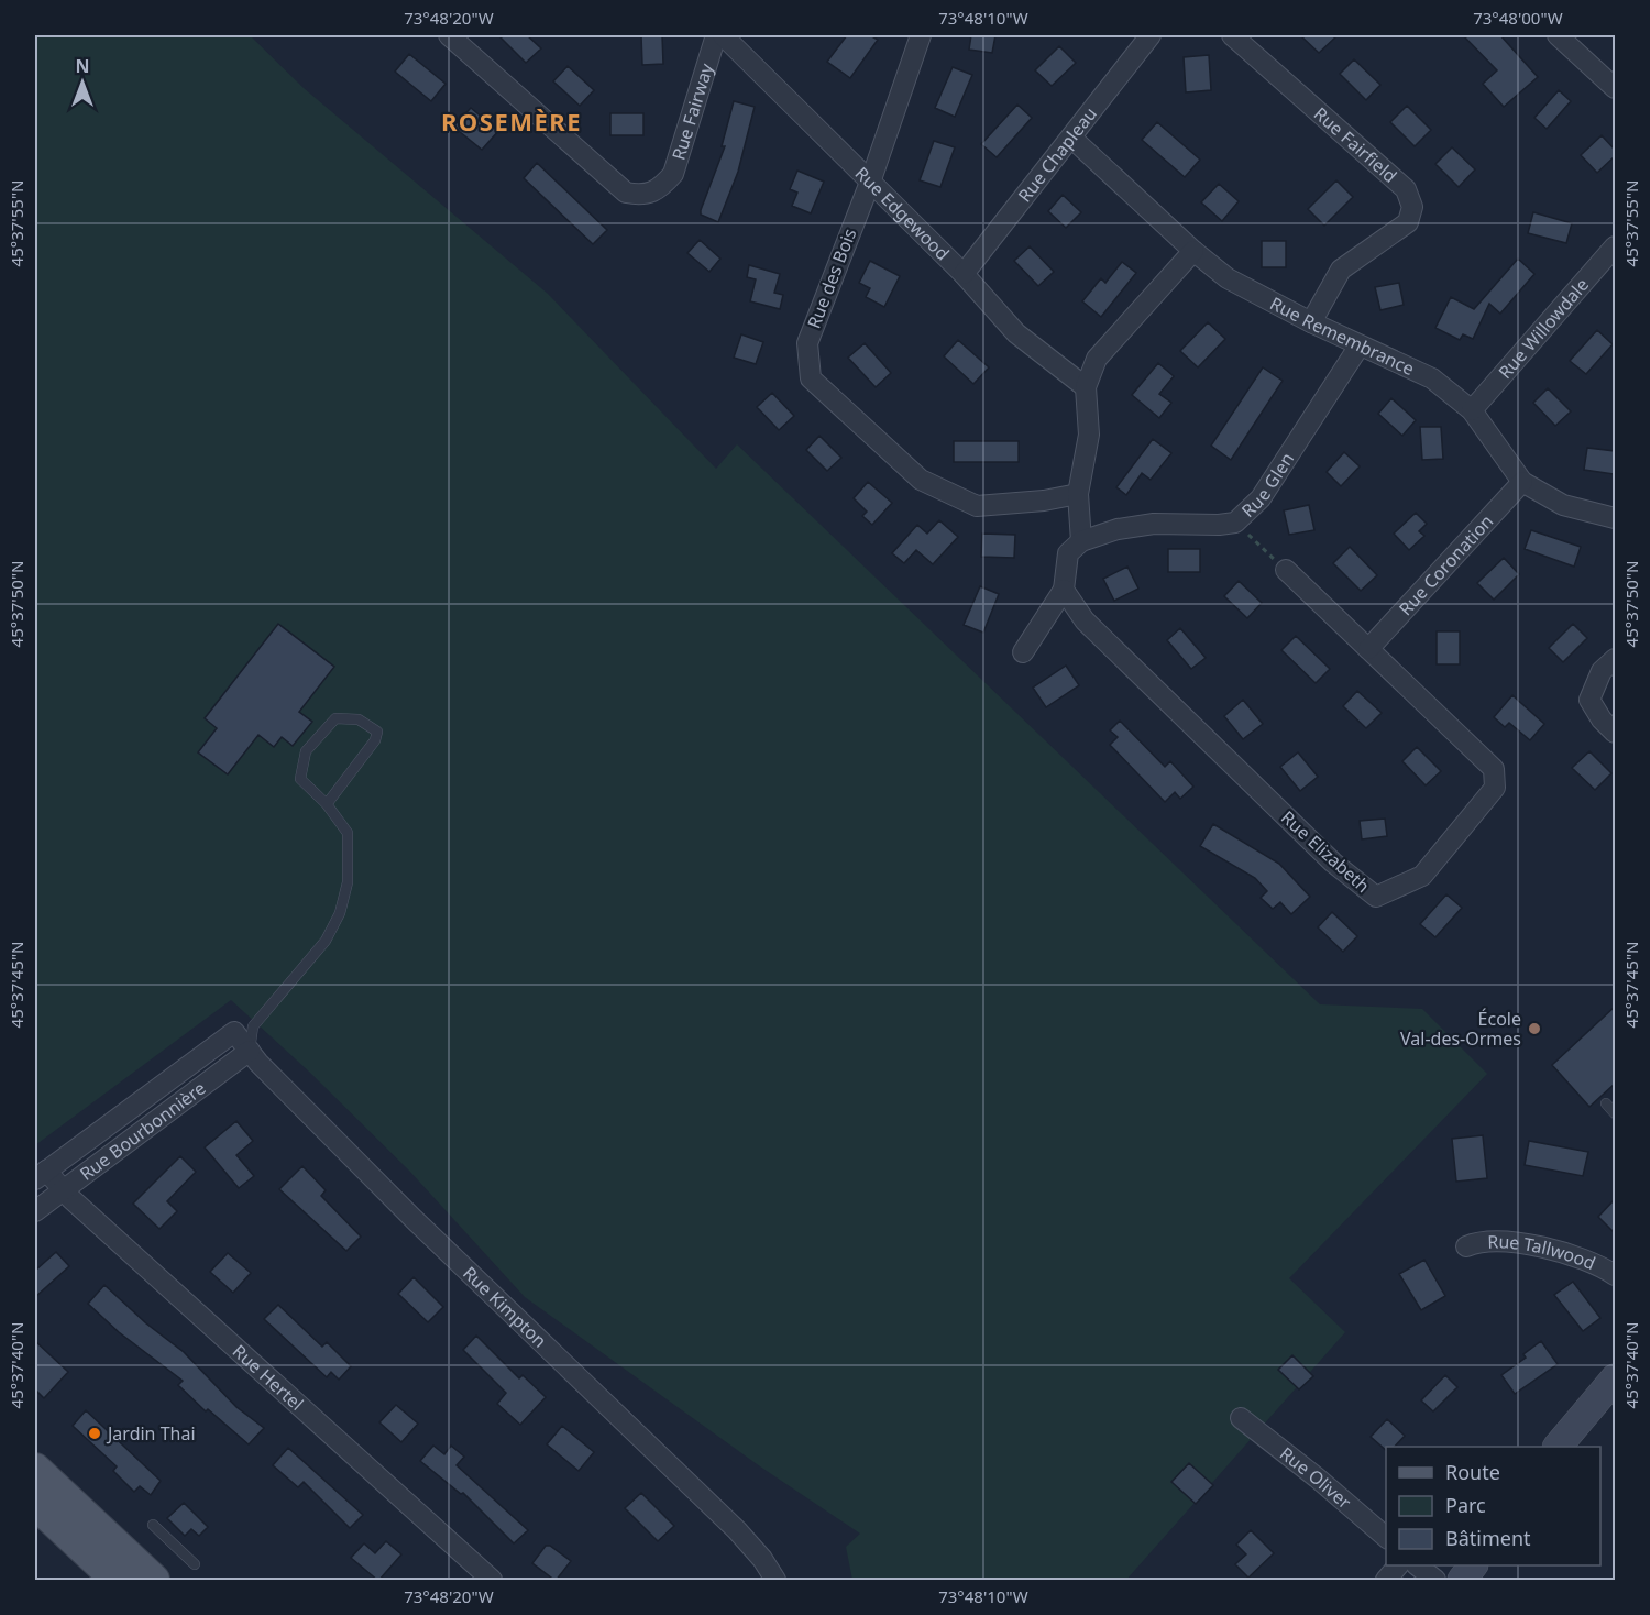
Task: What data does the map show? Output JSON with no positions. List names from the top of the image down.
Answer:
{
  "streets": {
    "street": [
      "Rue Fairway",
      "Rue Fairfield",
      "Rue Chapleau",
      "Rue Edgewood",
      "Rue des Bois",
      "Rue Willowdale",
      "Rue Remembrance",
      "Rue Glen",
      "Rue Coronation",
      "Rue Elizabeth",
      "Rue Bourbonnière",
      "Rue Tallwood",
      "Rue Kimpton",
      "Rue Hertel",
      "Rue Oliver"
    ]
  },
  "crossings": [
    ["Rue Fairfield", "Rue Remembrance"],
    ["Rue Chapleau", "Rue Edgewood"],
    ["Rue Chapleau", "Rue Remembrance"],
    ["Rue Edgewood", "Rue des Bois"],
    ["Rue Willowdale", "Rue Remembrance"],
    ["Rue Remembrance", "Rue Glen"],
    ["Rue Remembrance", "Rue Coronation"],
    ["Rue Coronation", "Rue Elizabeth"],
    ["Rue Bourbonnière", "Rue Kimpton"],
    ["Rue Bourbonnière", "Rue Hertel"]
  ],
  "districts": ["ROSEMÈRE"],
  "places": ["École Val-des-Ormes", "Jardin Thai"],
  "legend": ["Route", "Parc", "Bâtiment"],
  "north": "top",
  "coordinates": [
    "73°48'20\"W",
    "73°48'10\"W",
    "73°48'00\"W",
    "45°37'55\"N",
    "45°37'50\"N",
    "45°37'45\"N",
    "45°37'40\"N"
  ]
}
